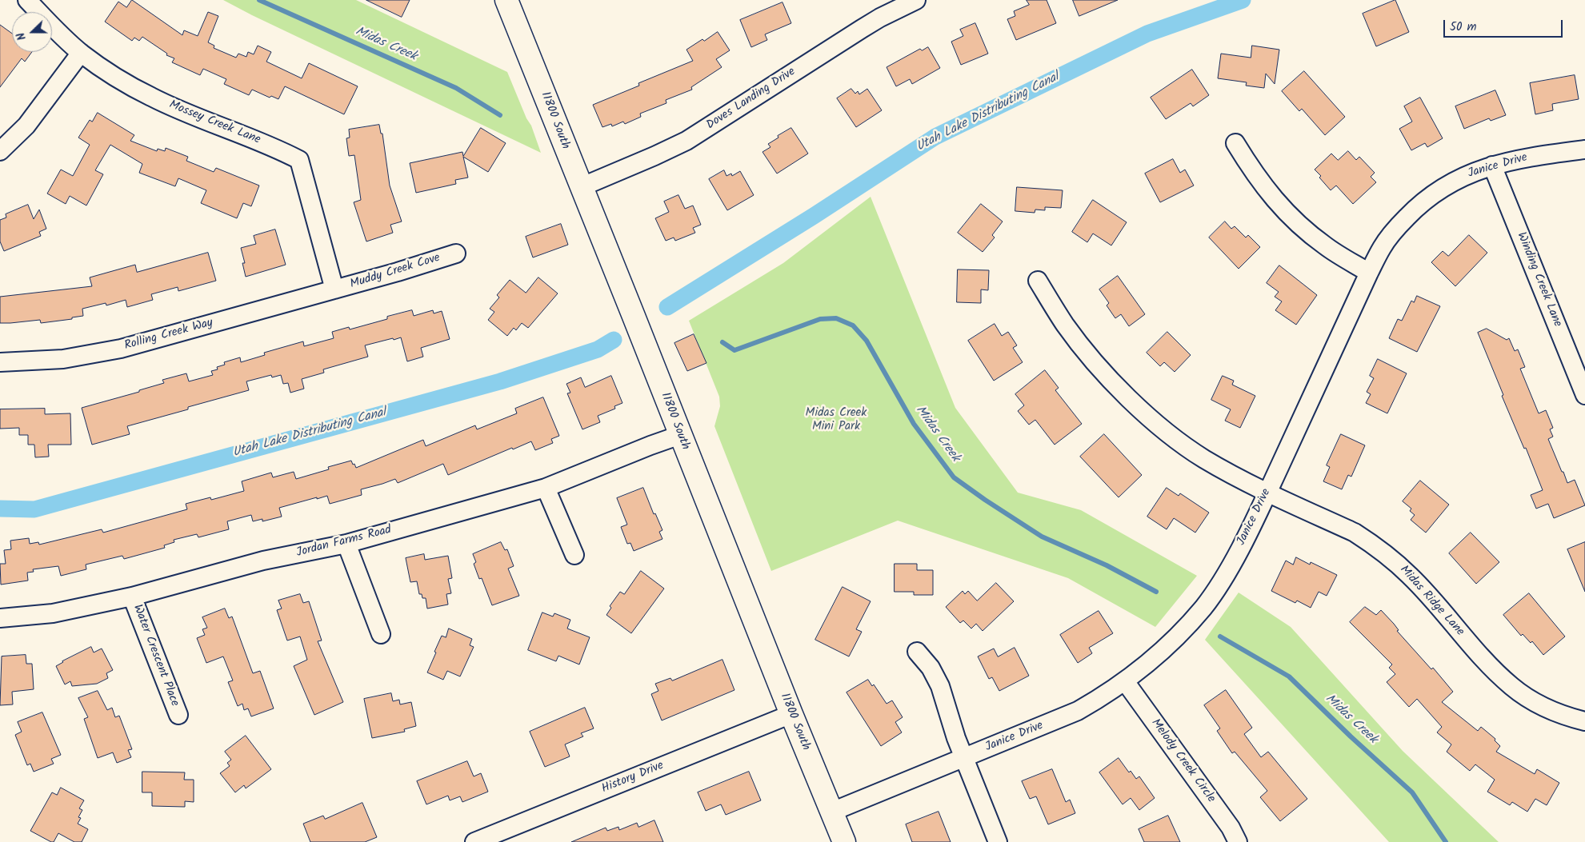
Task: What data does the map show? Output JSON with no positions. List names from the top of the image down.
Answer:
{
  "streets": {
    "main road": ["11800 South"],
    "street": [
      "Doves Landing Drive",
      "Mossey Creek Lane",
      "Janice Drive",
      "Muddy Creek Cove",
      "Winding Creek Lane",
      "Rolling Creek Way",
      "Jordan Farms Road",
      "Midas Ridge Lane",
      "Water Crescent Place",
      "Melody Creek Circle",
      "History Drive"
    ]
  },
  "crossings": [
    ["Doves Landing Drive", "11800 South"],
    ["11800 South", "Janice Drive"],
    ["11800 South", "Jordan Farms Road"],
    ["11800 South", "History Drive"],
    ["Mossey Creek Lane", "Muddy Creek Cove"],
    ["Mossey Creek Lane", "Rolling Creek Way"],
    ["Janice Drive", "Winding Creek Lane"],
    ["Janice Drive", "Midas Ridge Lane"],
    ["Janice Drive", "Melody Creek Circle"],
    ["Muddy Creek Cove", "Rolling Creek Way"],
    ["Jordan Farms Road", "Water Crescent Place"]
  ],
  "water": ["Midas Creek", "Utah Lake Distributing Canal"],
  "parks": ["Midas Creek Mini Park"],
  "scale_bar": "50 m",
  "north": "left"
}
